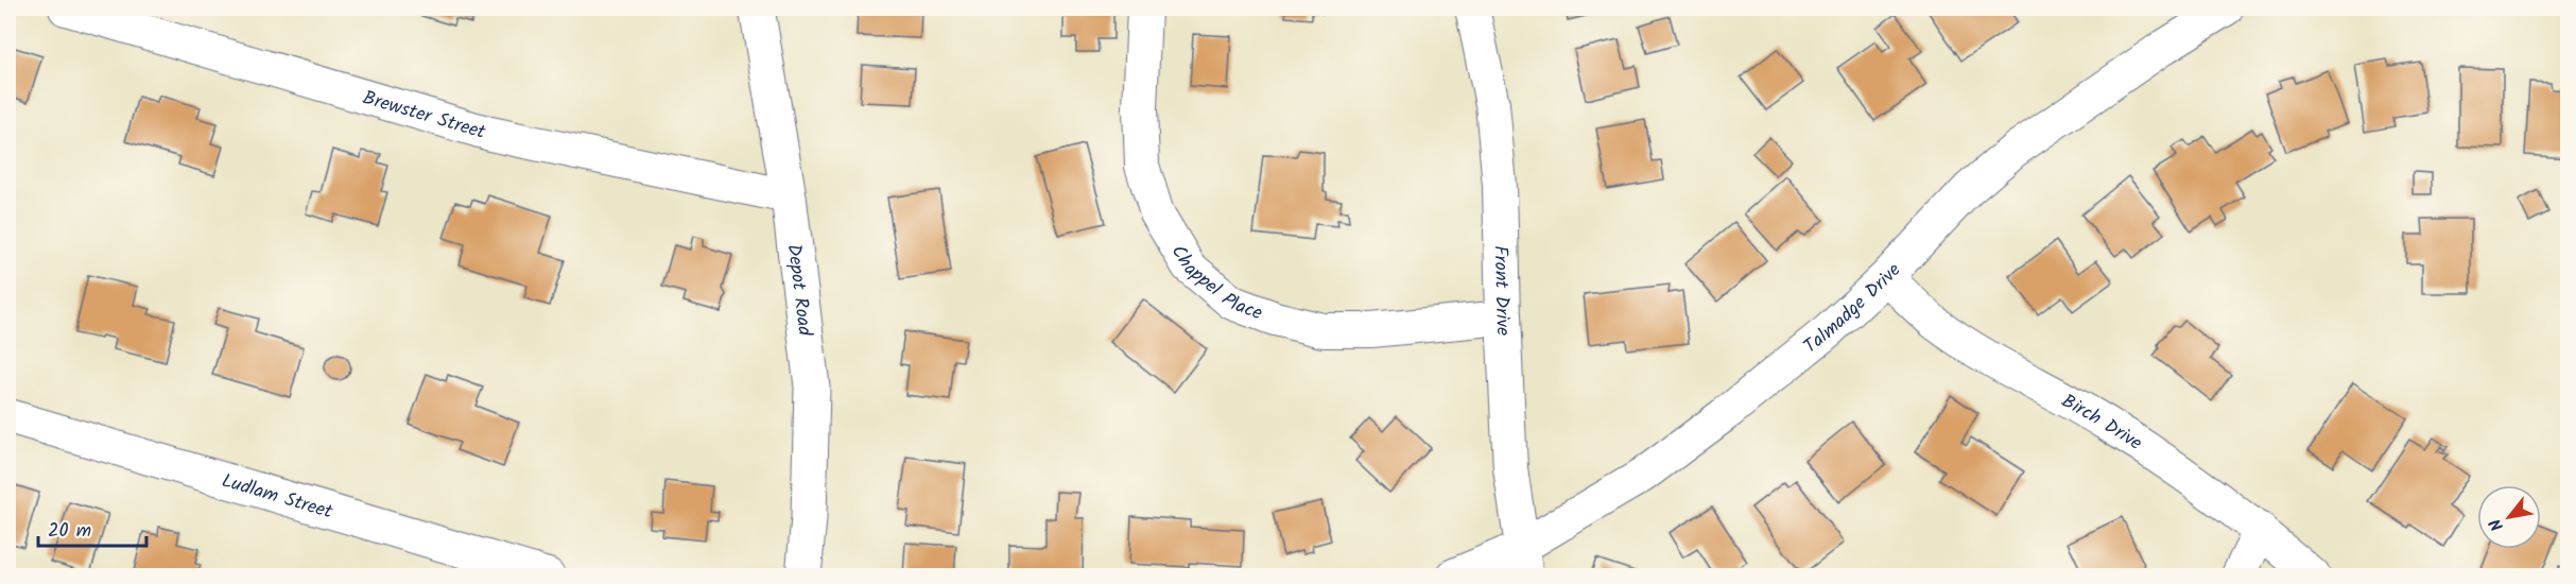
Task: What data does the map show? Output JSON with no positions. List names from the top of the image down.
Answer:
{
  "streets": {
    "street": [
      "Brewster Street",
      "Chappel Place",
      "Depot Road",
      "Front Drive",
      "Talmadge Drive",
      "Birch Drive",
      "Ludlam Street"
    ]
  },
  "crossings": [
    ["Brewster Street", "Depot Road"],
    ["Chappel Place", "Front Drive"],
    ["Front Drive", "Talmadge Drive"],
    ["Talmadge Drive", "Birch Drive"]
  ],
  "scale_bar": "20 m",
  "north": "bottom left"
}
